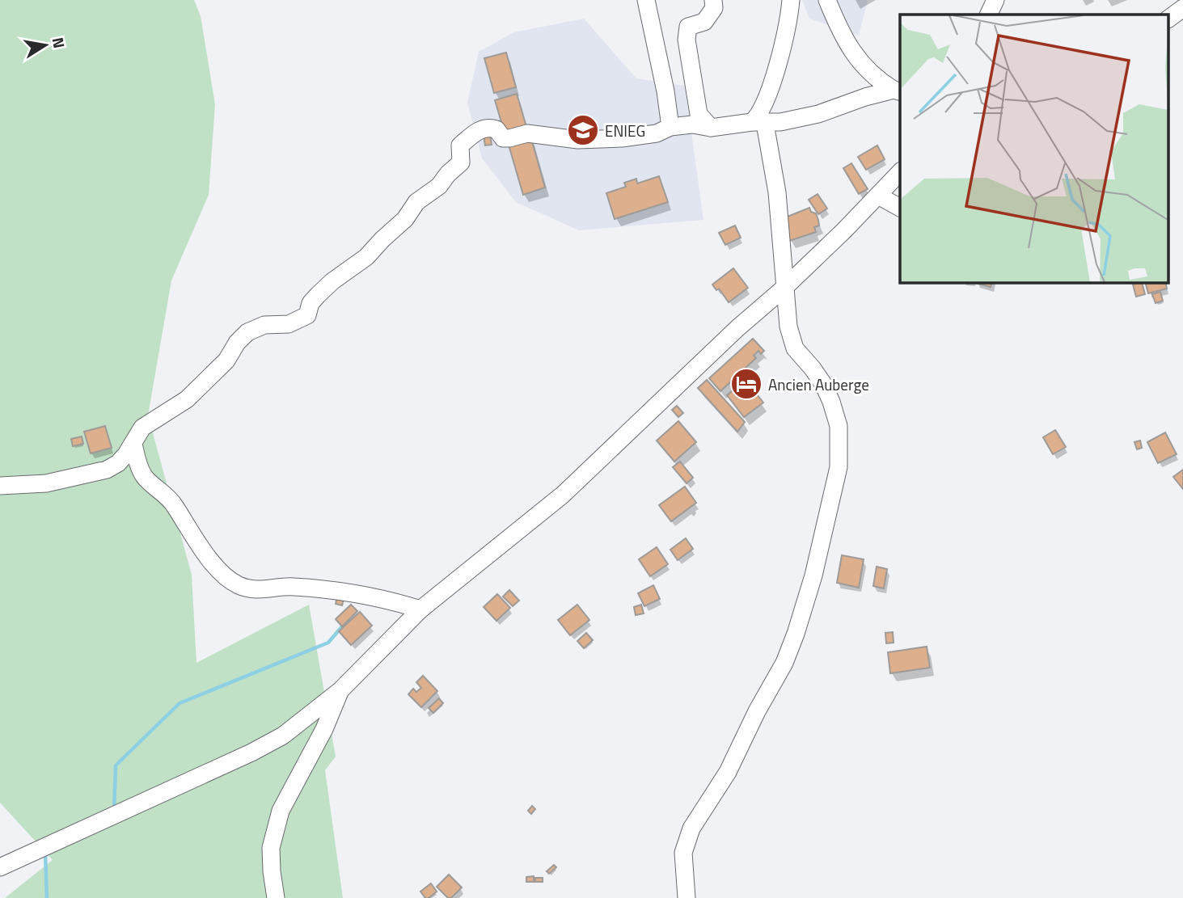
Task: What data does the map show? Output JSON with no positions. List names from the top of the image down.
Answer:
{
  "places": {
    "school or university": ["ENIEG"],
    "hotel": ["Ancien Auberge"]
  },
  "north": "right"
}
